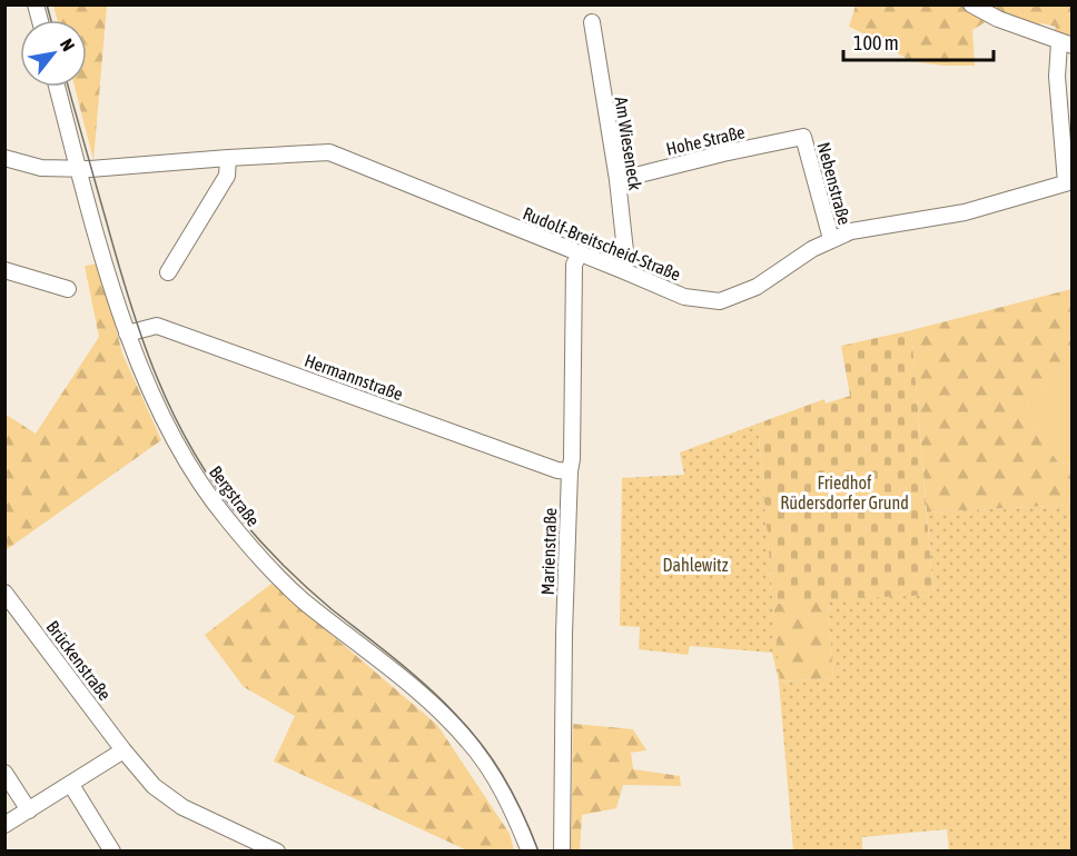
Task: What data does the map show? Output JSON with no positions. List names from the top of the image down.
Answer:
{
  "streets": {
    "street": [
      "Hohe Straße",
      "Am Wieseneck",
      "Nebenstraße",
      "Rudolf-Breitscheid-Straße",
      "Hermannstraße",
      "Bergstraße",
      "Marienstraße",
      "Brückenstraße"
    ]
  },
  "crossings": [
    ["Hohe Straße", "Am Wieseneck"],
    ["Hohe Straße", "Nebenstraße"],
    ["Am Wieseneck", "Rudolf-Breitscheid-Straße"],
    ["Nebenstraße", "Rudolf-Breitscheid-Straße"],
    ["Rudolf-Breitscheid-Straße", "Bergstraße"],
    ["Rudolf-Breitscheid-Straße", "Marienstraße"],
    ["Hermannstraße", "Bergstraße"],
    ["Hermannstraße", "Marienstraße"]
  ],
  "parks": ["Friedhof Rüdersdorfer Grund", "Dahlewitz"],
  "scale_bar": "100 m",
  "north": "top right"
}
